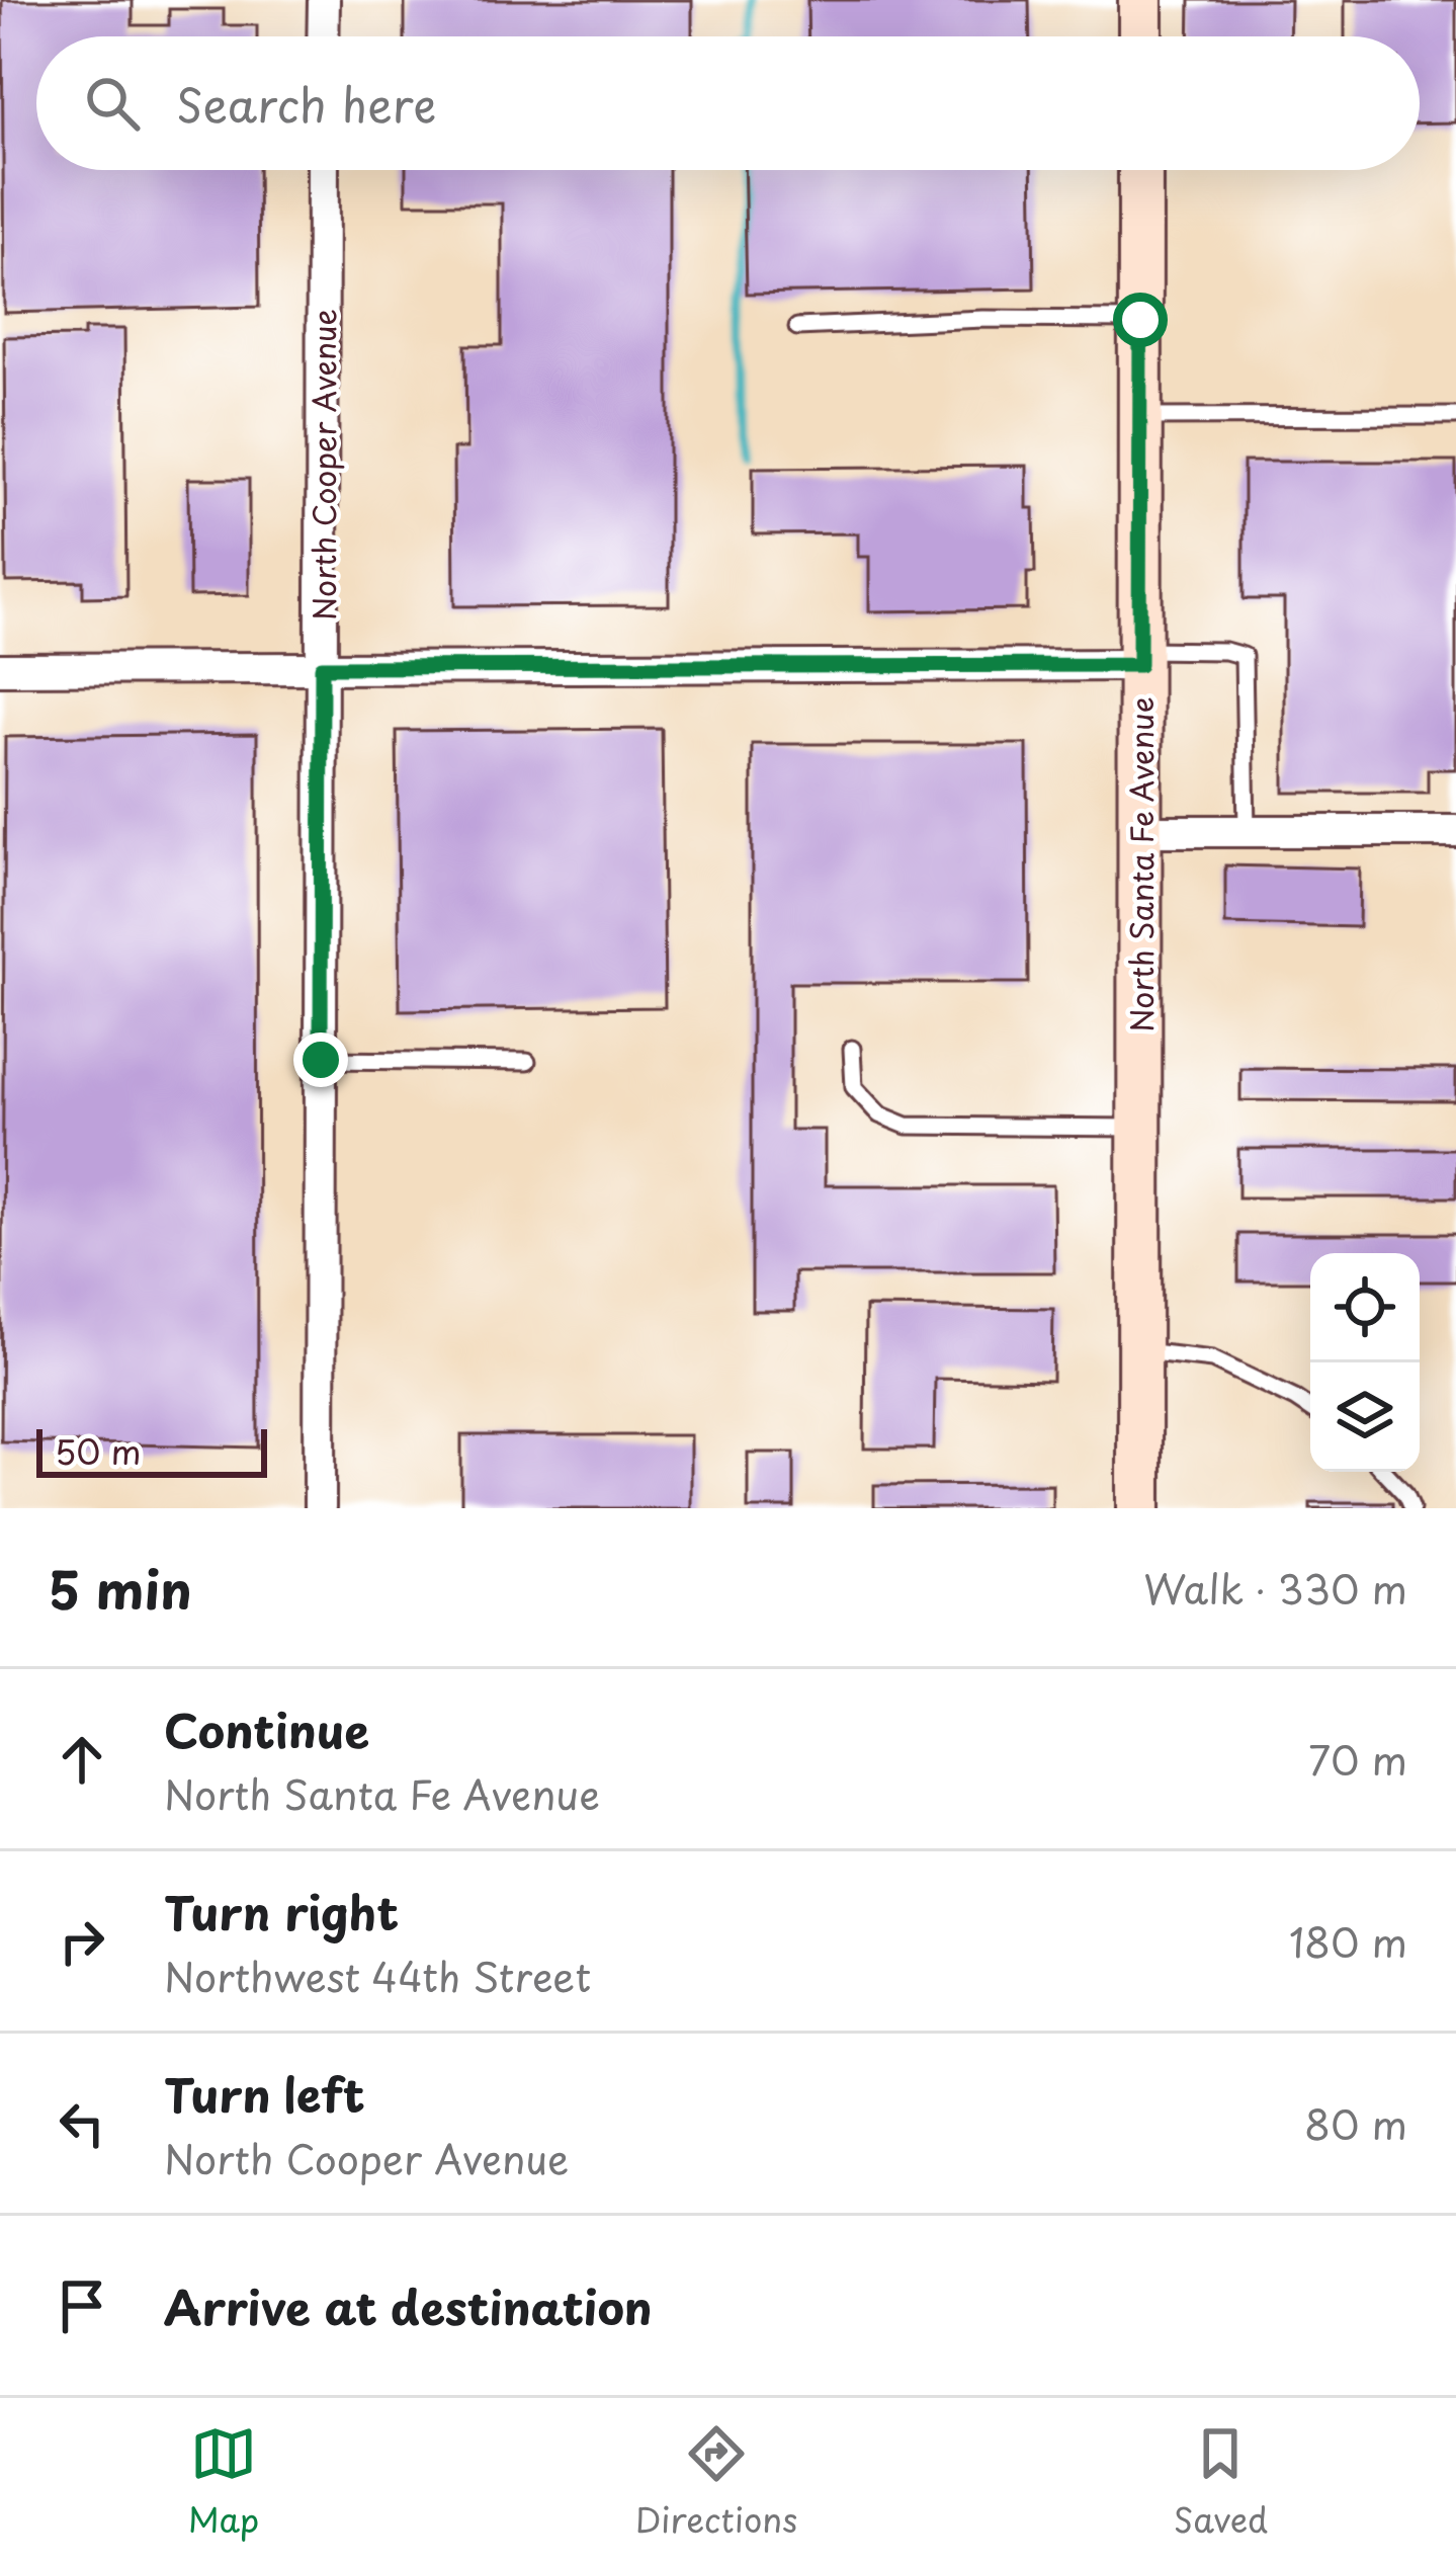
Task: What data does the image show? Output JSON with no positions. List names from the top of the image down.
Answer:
{
  "streets": {
    "main road": ["North Santa Fe Avenue"],
    "street": ["North Cooper Avenue"]
  },
  "scale_bar": "50 m",
  "page": {
    "search": "Search here",
    "scale": "50 m",
    "heading": ["5 min", "Walk · 330 m"],
    "list": [
      ["Continue", "North Santa Fe Avenue", "70 m"],
      ["Turn right", "Northwest 44th Street", "180 m"],
      ["Turn left", "North Cooper Avenue", "80 m"],
      "Arrive at destination"
    ],
    "nav": ["Map", "Directions", "Saved"]
  }
}
